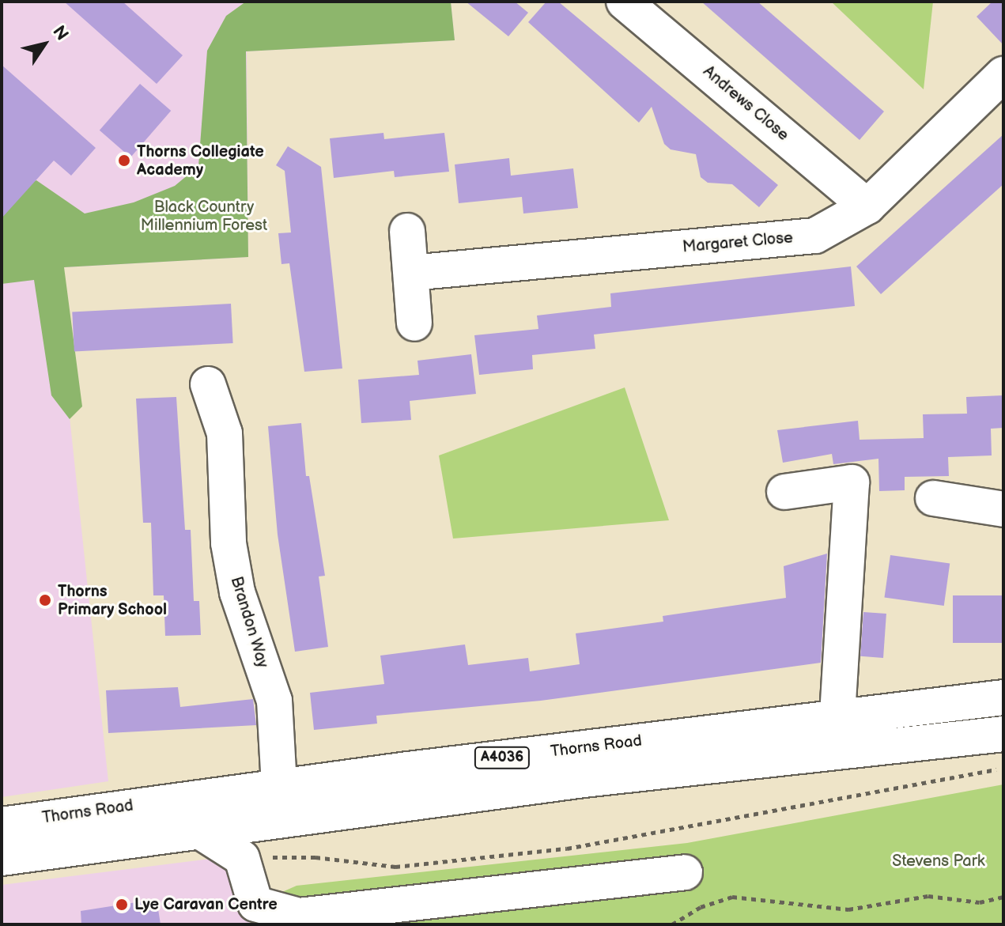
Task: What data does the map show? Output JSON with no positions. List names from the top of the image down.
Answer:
{
  "streets": {
    "main road": [
      "Andrews Close",
      "Margaret Close",
      "Brandon Way",
      "Thorns Road",
      "A4036"
    ]
  },
  "crossings": [
    ["Andrews Close", "Margaret Close"],
    ["Brandon Way", "Thorns Road"]
  ],
  "parks": ["Black Country Millennium Forest", "Stevens Park"],
  "places": ["Thorns Collegiate Academy", "Thorns Primary School", "Lye Caravan Centre"],
  "north": "top right"
}
